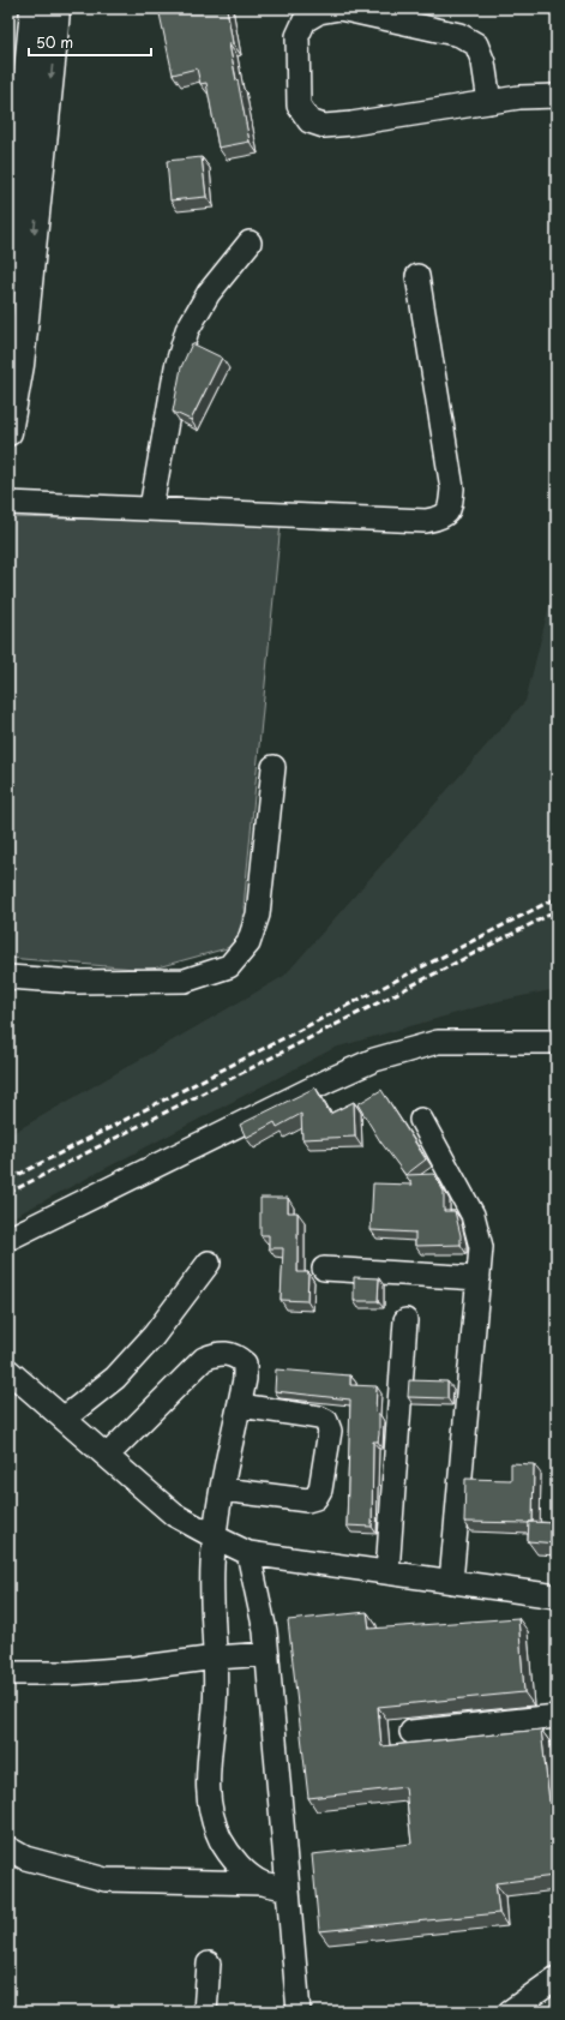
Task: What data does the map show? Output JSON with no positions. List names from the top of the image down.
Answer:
{
  "scale_bar": "50 m"
}
